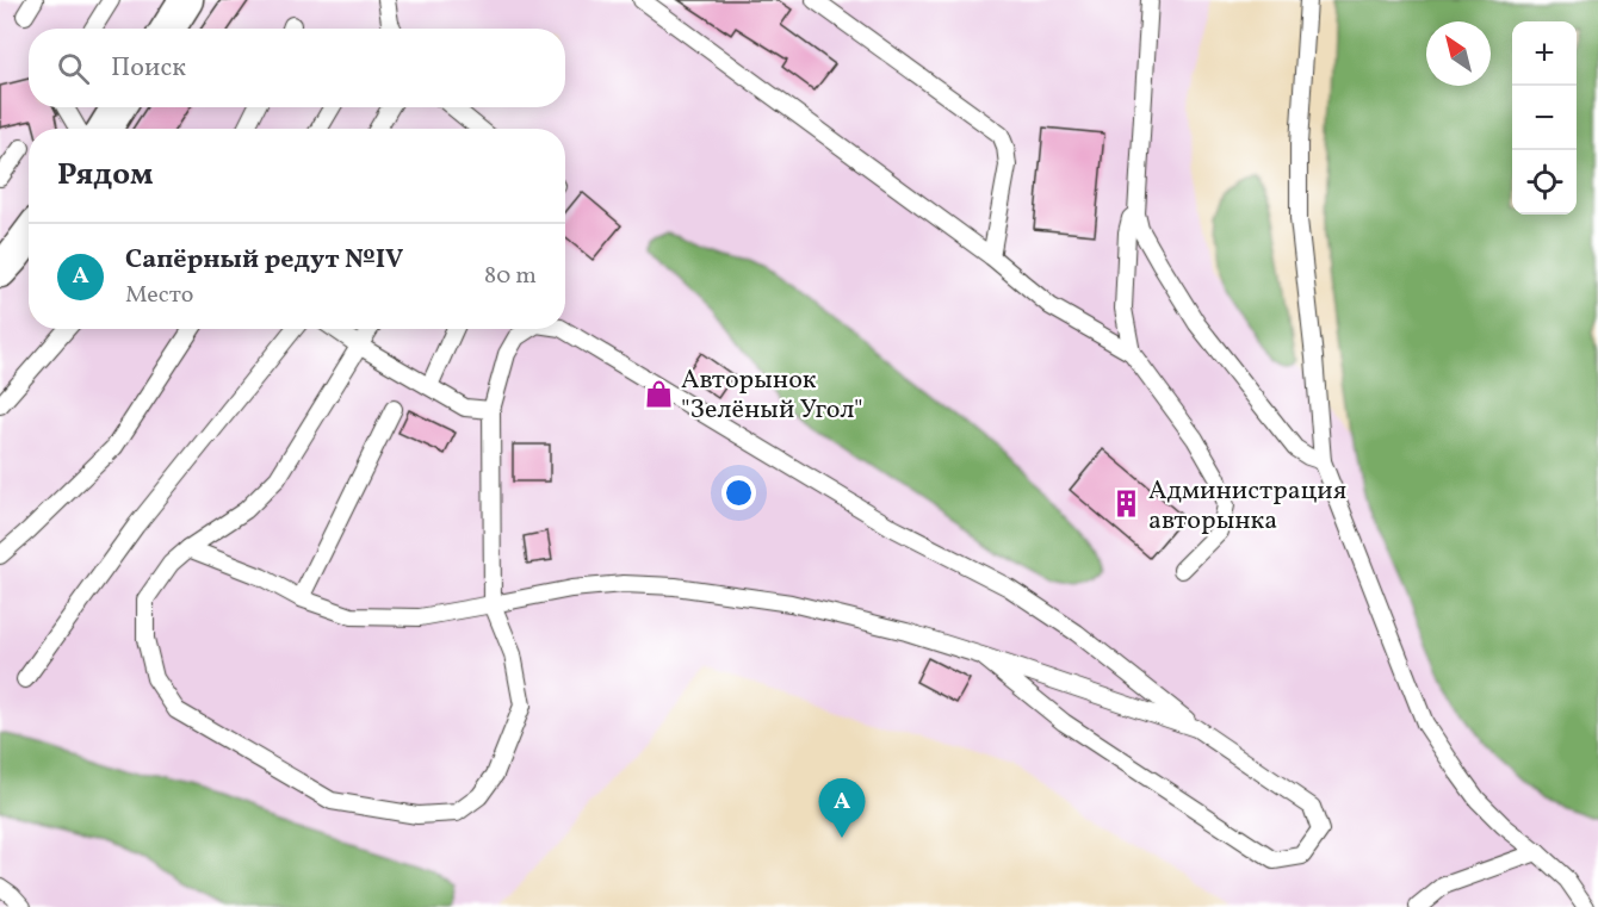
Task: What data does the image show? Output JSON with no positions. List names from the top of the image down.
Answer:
{
  "places": {
    "shop": ["Авторынок \"Зелёный Угол\""],
    "building": ["Администрация авторынка"]
  },
  "north": "top left",
  "page": {
    "map_buttons": ["+", "−"],
    "search": "Поиск",
    "heading": "Рядом",
    "list": [
      {
        "mark": "A",
        "name": "Сапёрный редут №IV",
        "note": "Место",
        "value": "80 m"
      }
    ],
    "pins": "A"
  }
}
